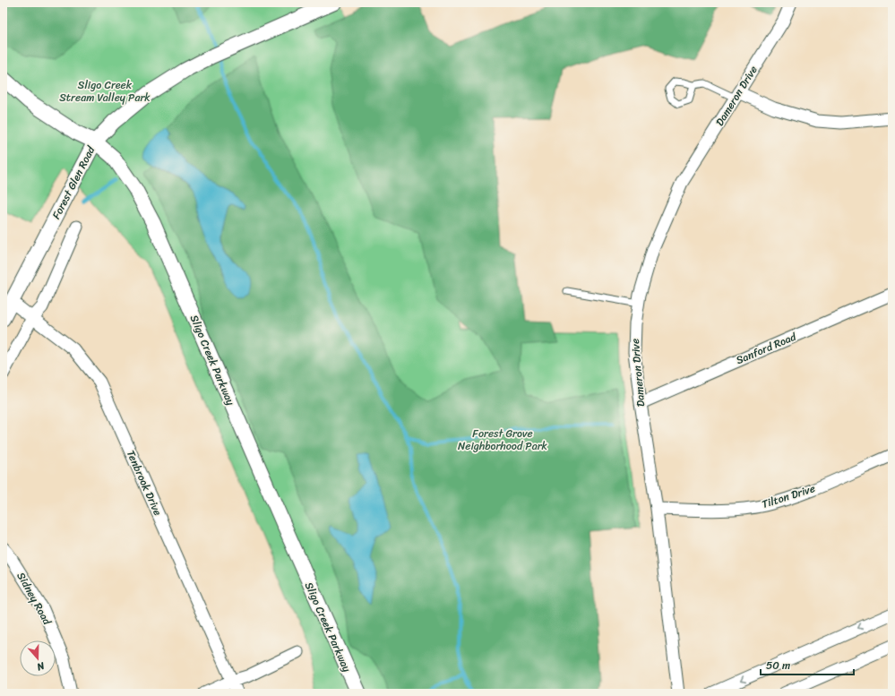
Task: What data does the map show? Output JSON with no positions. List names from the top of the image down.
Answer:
{
  "streets": {
    "street": [
      "Dameron Drive",
      "Forest Glen Road",
      "Sanford Road",
      "Sligo Creek Parkway",
      "Tenbrook Drive",
      "Tilton Drive",
      "Sidney Road"
    ]
  },
  "crossings": [
    ["Dameron Drive", "Sanford Road"],
    ["Dameron Drive", "Tilton Drive"],
    ["Forest Glen Road", "Sligo Creek Parkway"],
    ["Forest Glen Road", "Tenbrook Drive"]
  ],
  "parks": ["Sligo Creek Stream Valley Park", "Forest Grove Neighborhood Park"],
  "scale_bar": "50 m",
  "north": "bottom"
}
